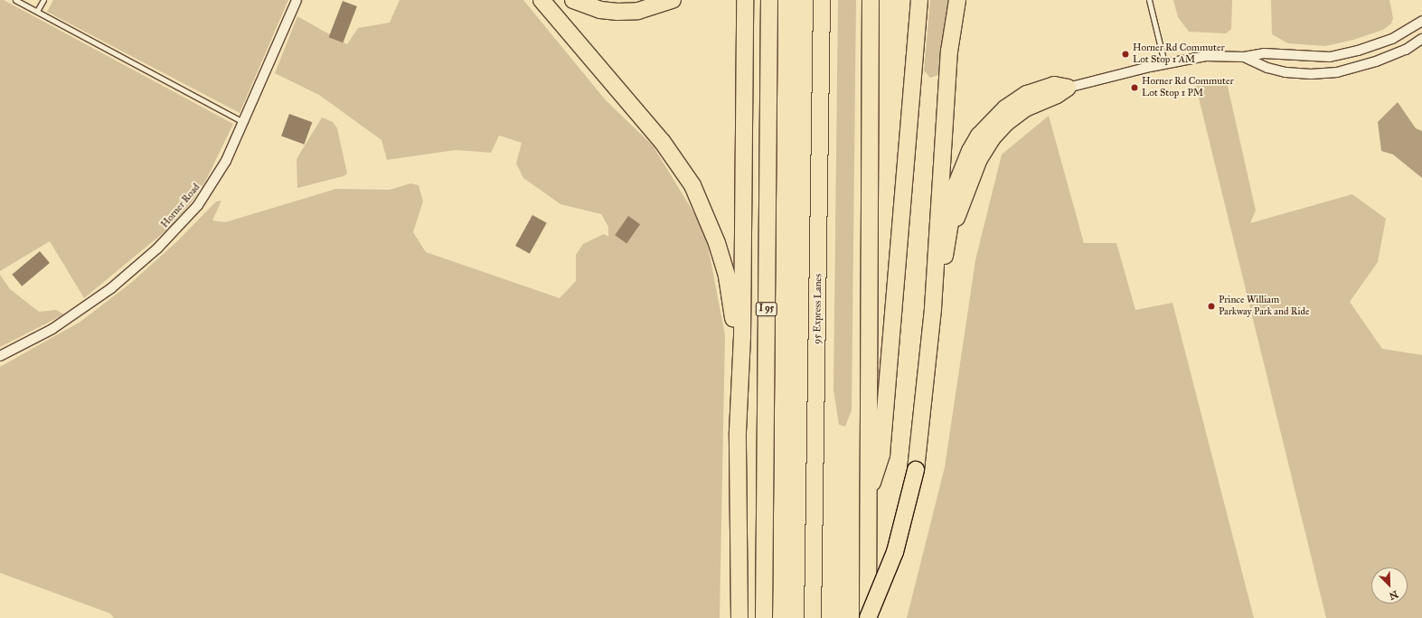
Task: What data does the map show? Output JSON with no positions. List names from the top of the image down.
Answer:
{
  "streets": {
    "highway": ["I 95", "95 Express Lanes"],
    "street": ["Horner Road"]
  },
  "places": ["Horner Rd Commuter Lot Stop 1 AM", "Horner Rd Commuter Lot Stop 1 PM", "Prince William Parkway Park and Ride"],
  "north": "bottom right"
}
